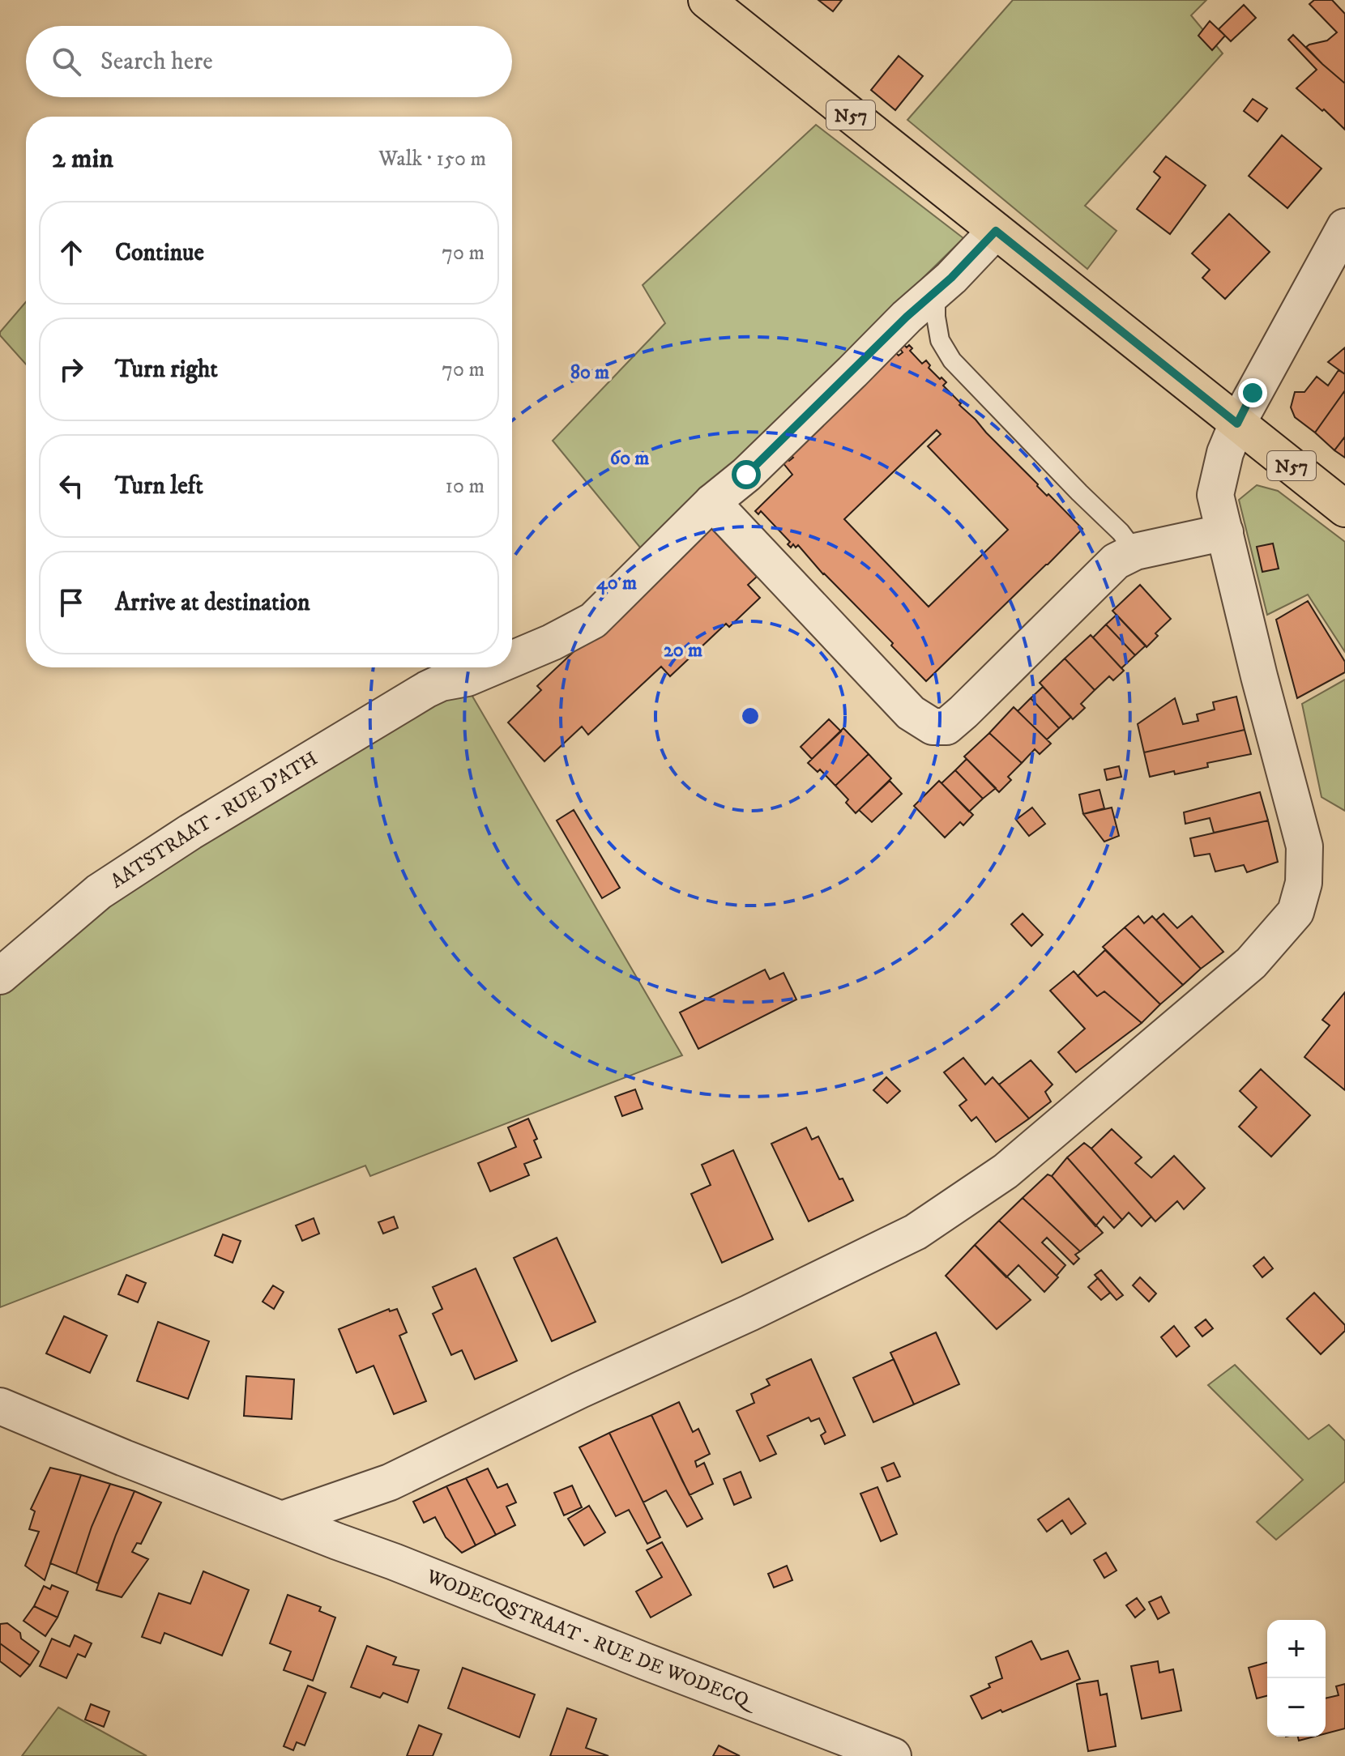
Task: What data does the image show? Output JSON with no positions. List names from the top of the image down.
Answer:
{
  "streets": {
    "main road": ["N57"],
    "street": ["AATSTRAAT - RUE D'ATH", "WODECQSTRAAT - RUE DE WODECQ"]
  },
  "crossings": [
    ["N57", "AATSTRAAT - RUE D'ATH"]
  ],
  "page": {
    "search": "Search here",
    "heading": ["2 min", "Walk · 150 m"],
    "list": [
      ["Continue", "70 m"],
      ["Turn right", "70 m"],
      ["Turn left", "10 m"],
      "Arrive at destination"
    ],
    "map_buttons": ["+", "−"]
  },
  "rings": [
    "80 m",
    "60 m",
    "40 m",
    "20 m"
  ]
}
